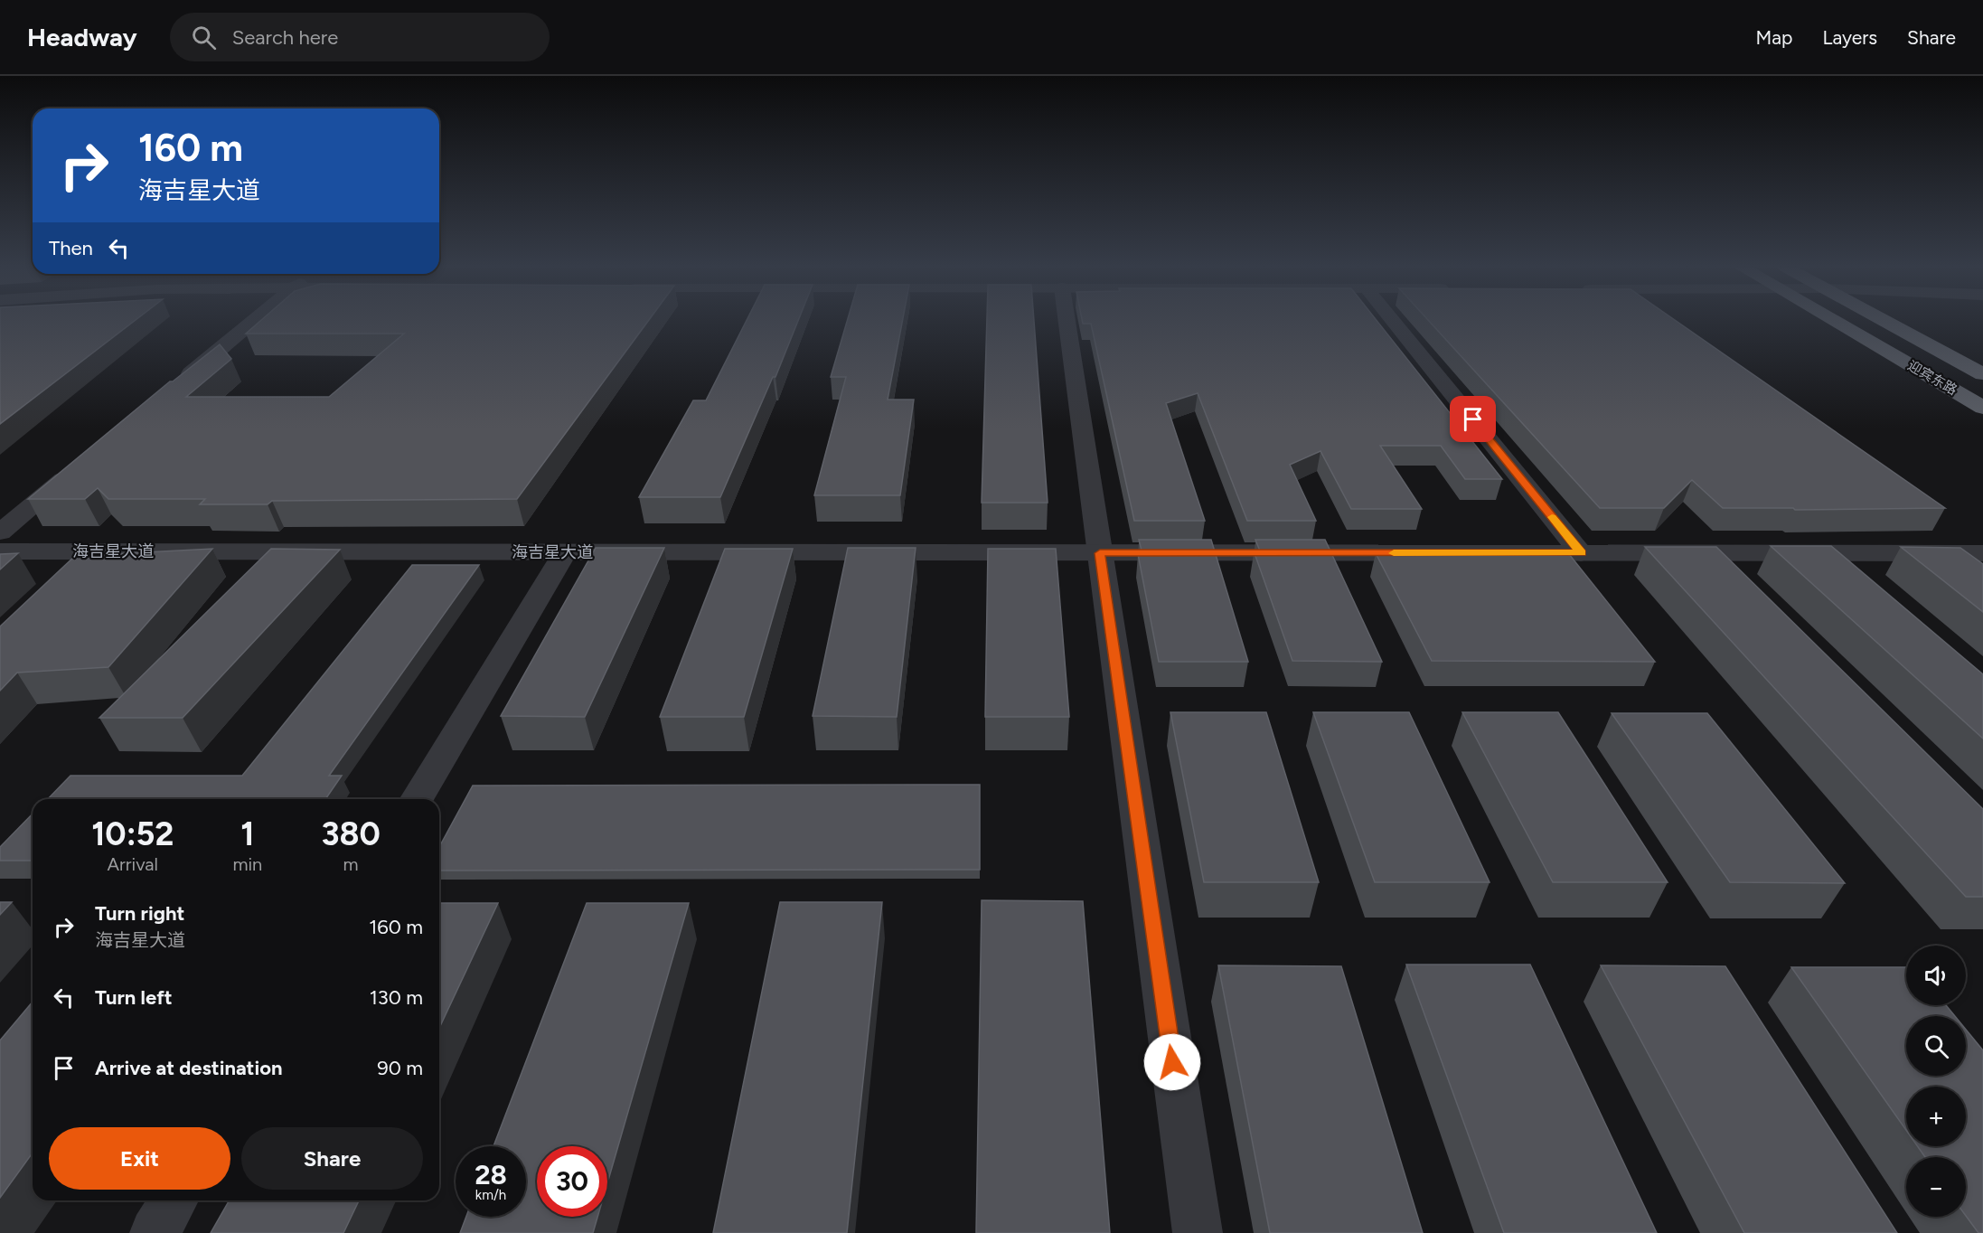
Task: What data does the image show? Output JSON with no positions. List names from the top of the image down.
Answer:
{
  "streets": {
    "highway": ["迎宾东路"],
    "street": ["海吉星大道"]
  },
  "page": {
    "header": "Headway",
    "search": "Search here",
    "nav": ["Map", "Layers", "Share"],
    "turn": ["160 m", "海吉星大道"],
    "then": "Then",
    "eta": [
      "10:52",
      "Arrival",
      "1",
      "min",
      "380",
      "m"
    ],
    "list": [
      {
        "name": "Turn right",
        "note": "海吉星大道",
        "value": "160 m"
      },
      {
        "name": "Turn left",
        "value": "130 m"
      },
      {
        "name": "Arrive at destination",
        "value": "90 m"
      }
    ],
    "map_buttons": ["+", "−"],
    "buttons": ["Exit", "Share"],
    "speed": "28 km/h",
    "limit": "30"
  }
}
